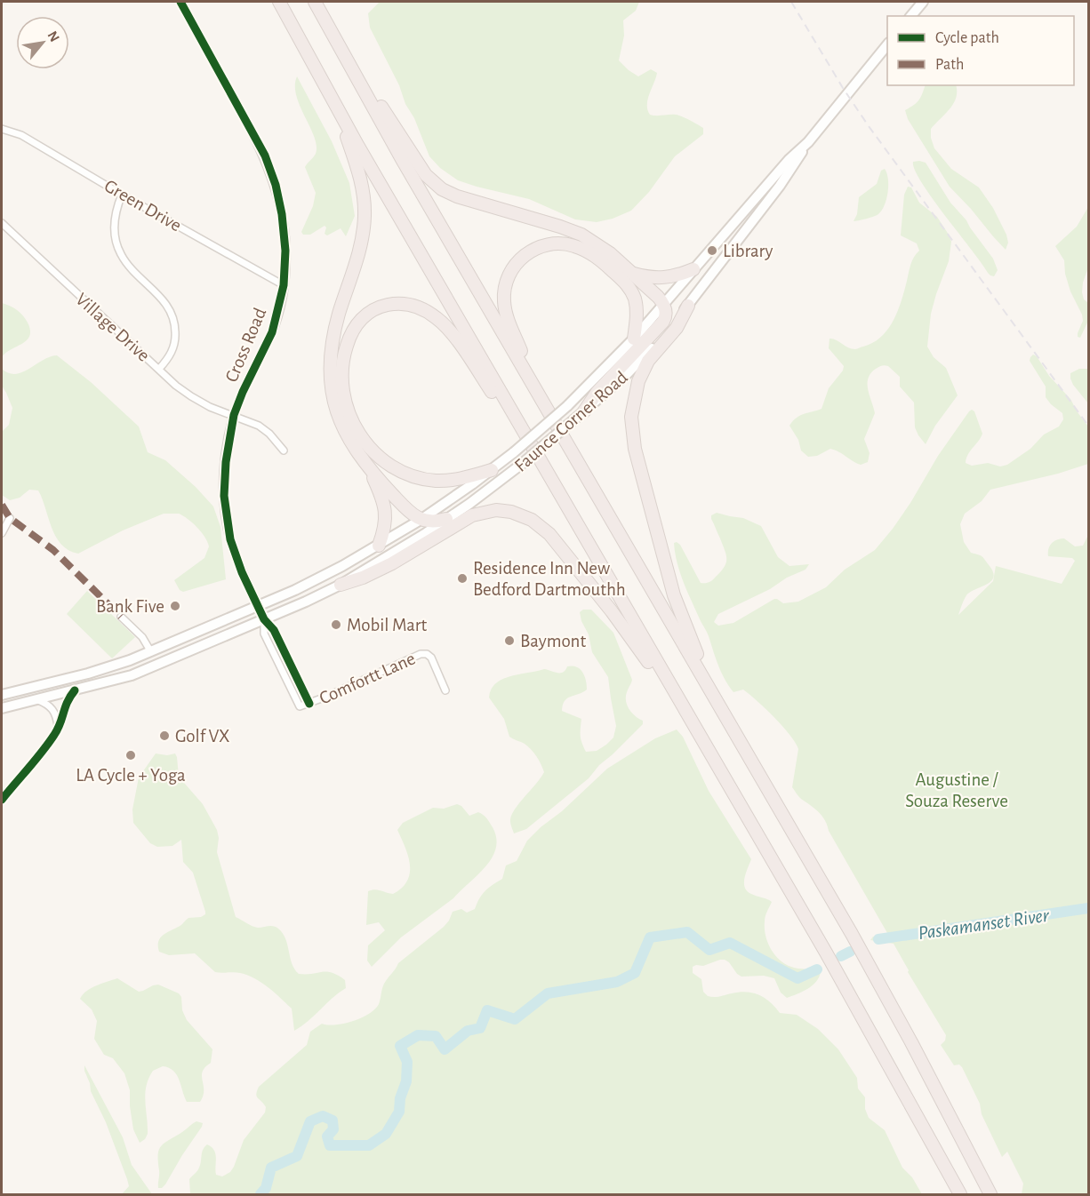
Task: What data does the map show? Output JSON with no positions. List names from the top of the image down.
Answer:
{
  "streets": {
    "main road": ["Faunce Corner Road"],
    "street": [
      "Green Drive",
      "Village Drive",
      "Cross Road",
      "Comfortt Lane"
    ]
  },
  "crossings": [
    ["Green Drive", "Cross Road"],
    ["Village Drive", "Cross Road"],
    ["Cross Road", "Faunce Corner Road"],
    ["Cross Road", "Comfortt Lane"],
    ["Faunce Corner Road", "Comfortt Lane"]
  ],
  "water": ["Paskamanset River"],
  "parks": ["Augustine / Souza Reserve"],
  "places": [
    "Library",
    "Residence Inn New Bedford Dartmouthh",
    "Bank Five",
    "Mobil Mart",
    "Baymont",
    "Golf VX",
    "LA Cycle + Yoga"
  ],
  "legend": ["Cycle path", "Path"],
  "north": "top right"
}
